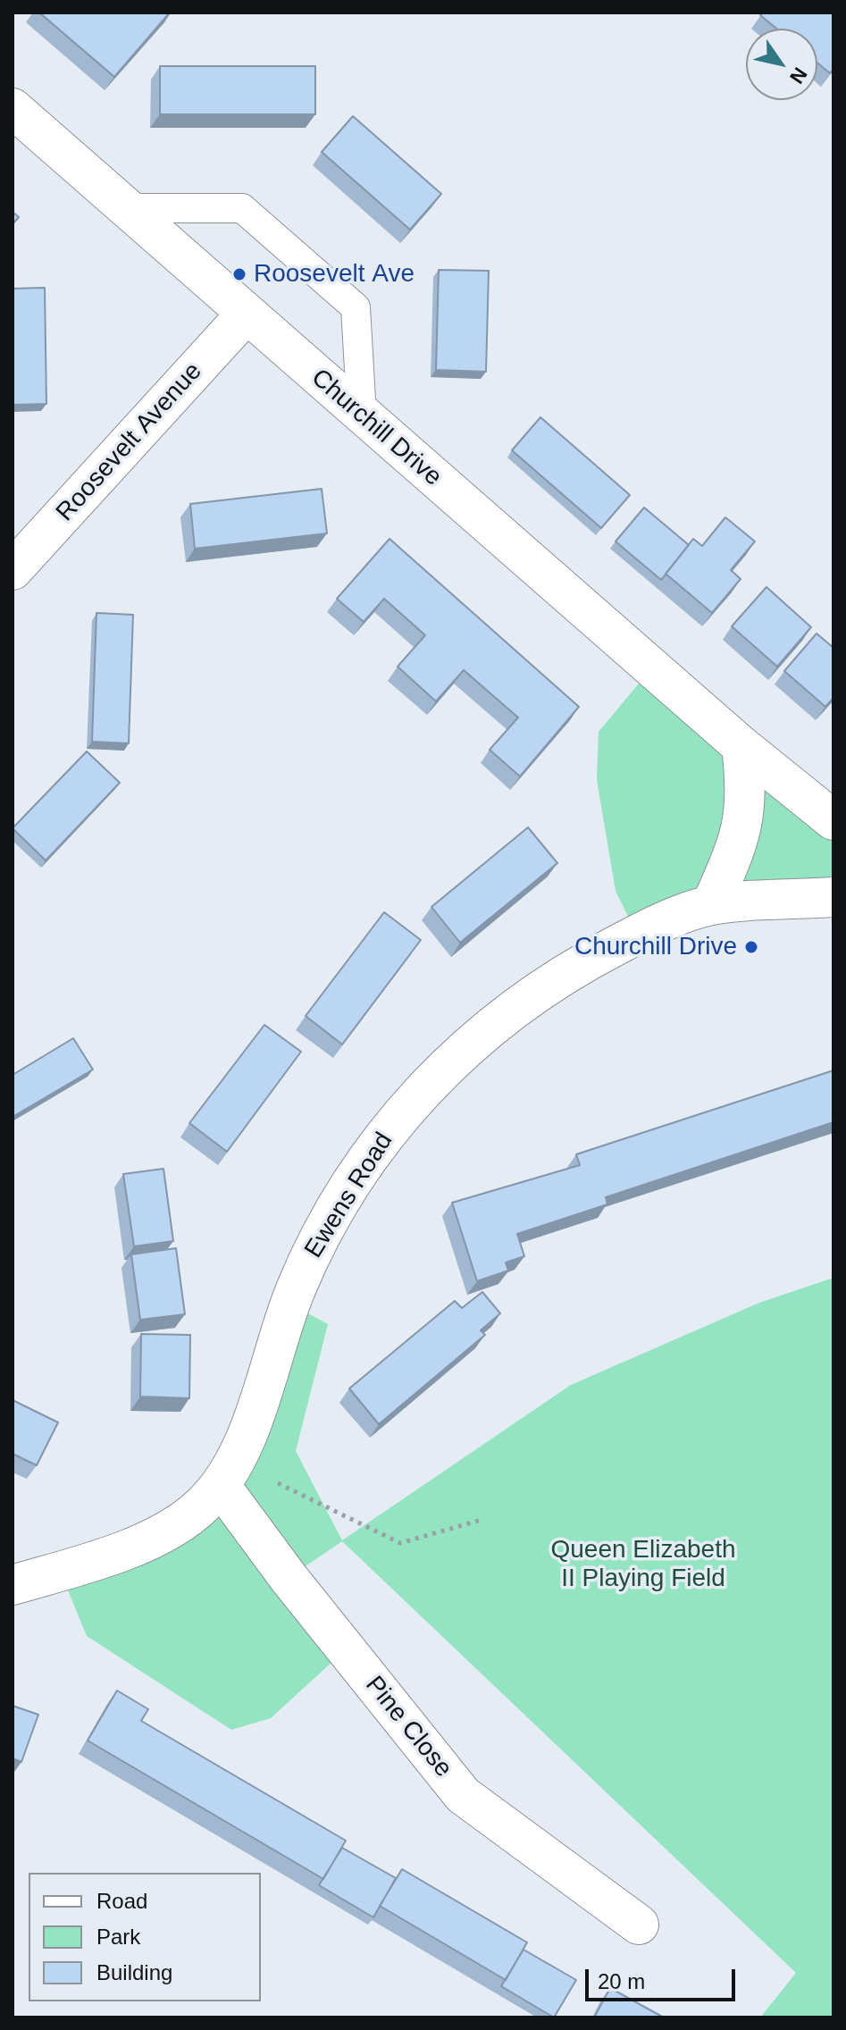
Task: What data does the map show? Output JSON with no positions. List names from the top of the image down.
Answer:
{
  "streets": {
    "street": [
      "Churchill Drive",
      "Roosevelt Avenue",
      "Ewens Road",
      "Pine Close"
    ]
  },
  "crossings": [
    ["Churchill Drive", "Roosevelt Avenue"],
    ["Ewens Road", "Pine Close"]
  ],
  "parks": ["Queen Elizabeth II Playing Field"],
  "places": ["Roosevelt Ave", "Churchill Drive"],
  "legend": ["Road", "Park", "Building"],
  "scale_bar": "20 m",
  "north": "bottom right"
}
